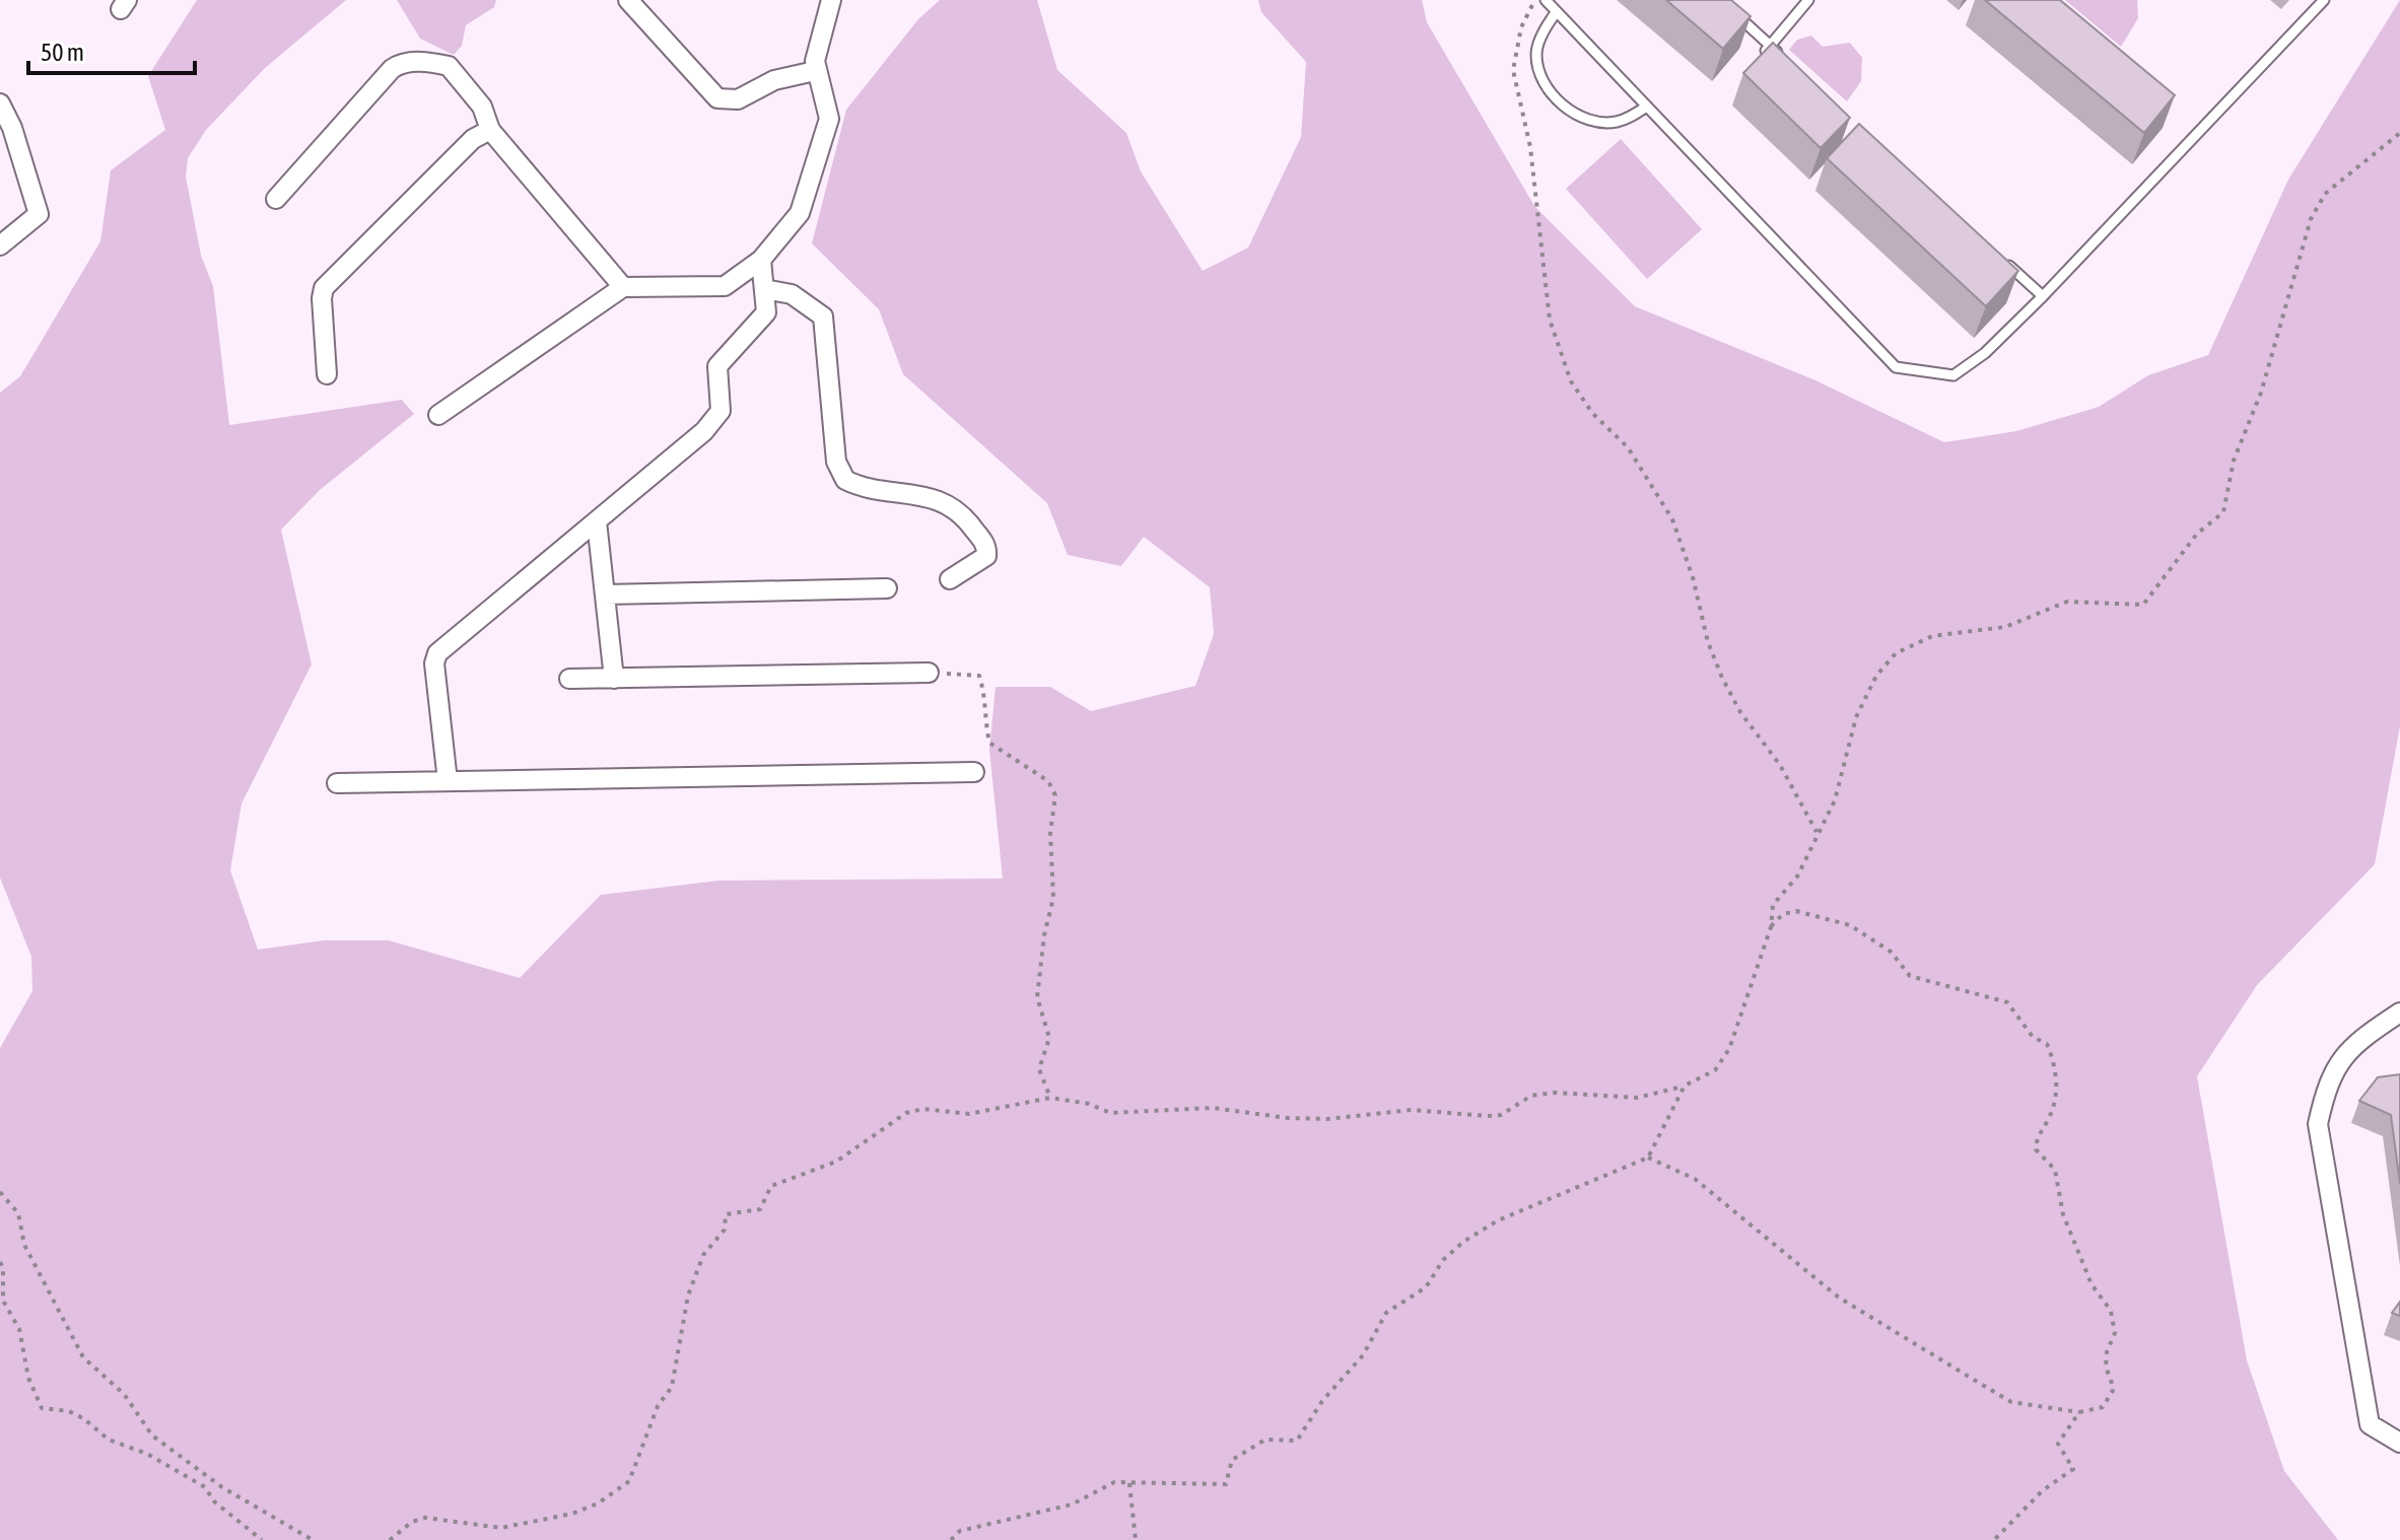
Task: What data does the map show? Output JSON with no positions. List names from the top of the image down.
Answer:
{
  "scale_bar": "50 m"
}
